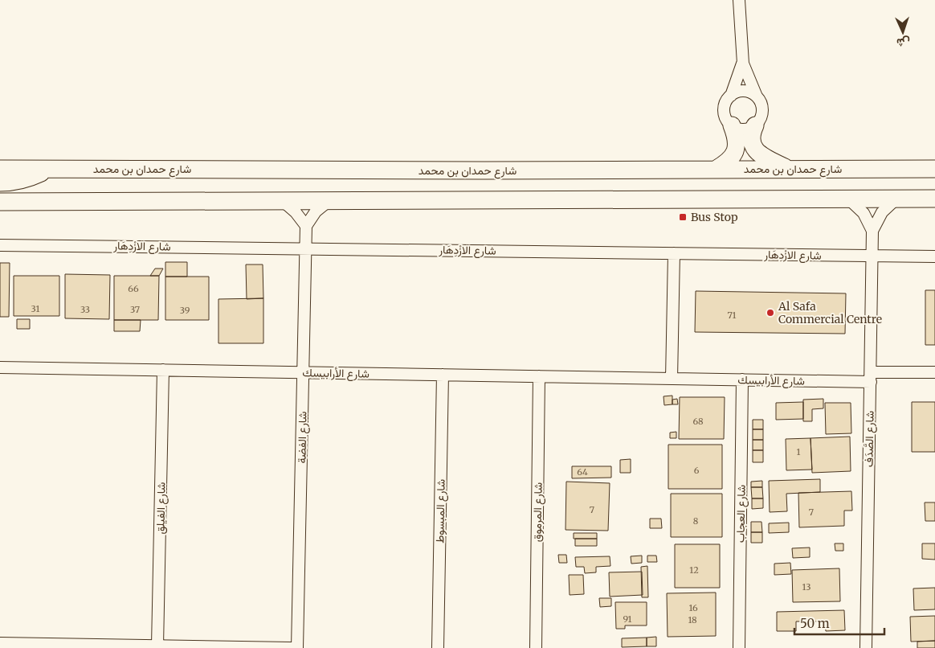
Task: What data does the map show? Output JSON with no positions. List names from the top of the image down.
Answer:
{
  "streets": {
    "main road": ["شارع حمدان بن محمد"],
    "street": [
      "شارع الازْدِهَار",
      "شارع الأرابيسك",
      "شارع الفضة",
      "شارع الصَّدَف",
      "شارع الفيلق",
      "شارع المبسوط",
      "شارع المرموق",
      "شارع العجاب"
    ]
  },
  "crossings": [
    ["شارع الازْدِهَار", "شارع الفضة"],
    ["شارع الازْدِهَار", "شارع الصَّدَف"],
    ["شارع الأرابيسك", "شارع الفضة"],
    ["شارع الأرابيسك", "شارع الصَّدَف"],
    ["شارع الأرابيسك", "شارع الفيلق"],
    ["شارع الأرابيسك", "شارع المبسوط"],
    ["شارع الأرابيسك", "شارع المرموق"],
    ["شارع الأرابيسك", "شارع العجاب"]
  ],
  "places": {
    "transit": ["Bus Stop"],
    "other": ["Al Safa Commercial Centre"]
  },
  "house_numbers": [
    "66",
    "31",
    "33",
    "37",
    "39",
    "71",
    "68",
    "1",
    "6",
    "64",
    "7",
    "7",
    "8",
    "12",
    "13",
    "16",
    "91",
    "18"
  ],
  "scale_bar": "50 m",
  "north": "bottom"
}
